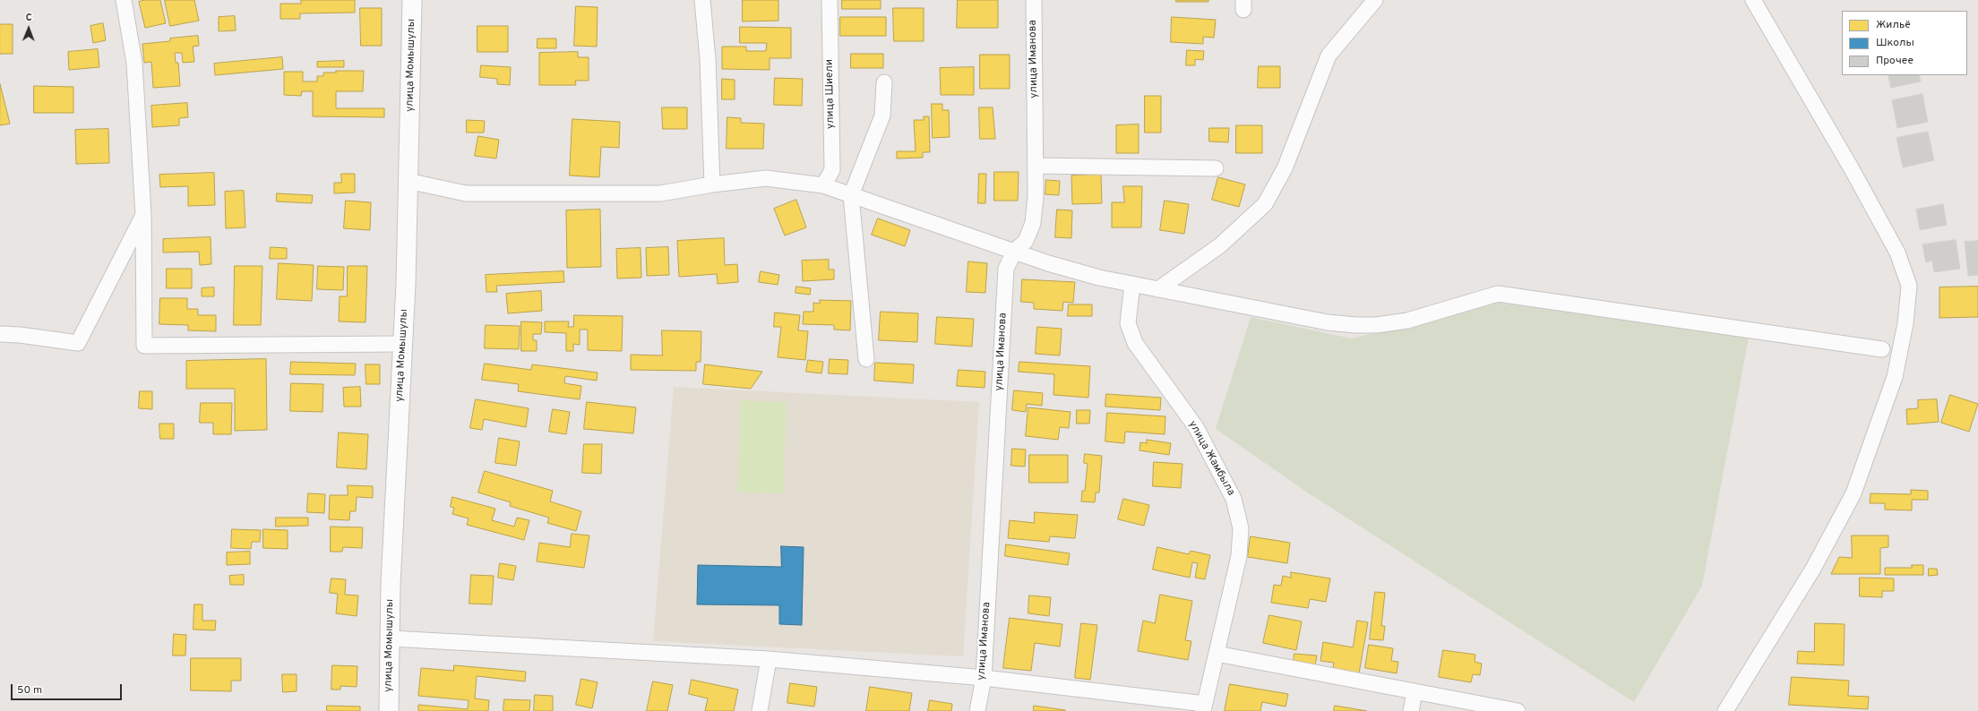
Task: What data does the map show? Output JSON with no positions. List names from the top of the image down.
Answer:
{
  "streets": {
    "street": [
      "улица Иманова",
      "улица Момышулы",
      "улица Шиели",
      "улица Жамбыла"
    ]
  },
  "legend": ["Жильё", "Школы", "Прочее"],
  "scale_bar": "50 m",
  "north": "top"
}
